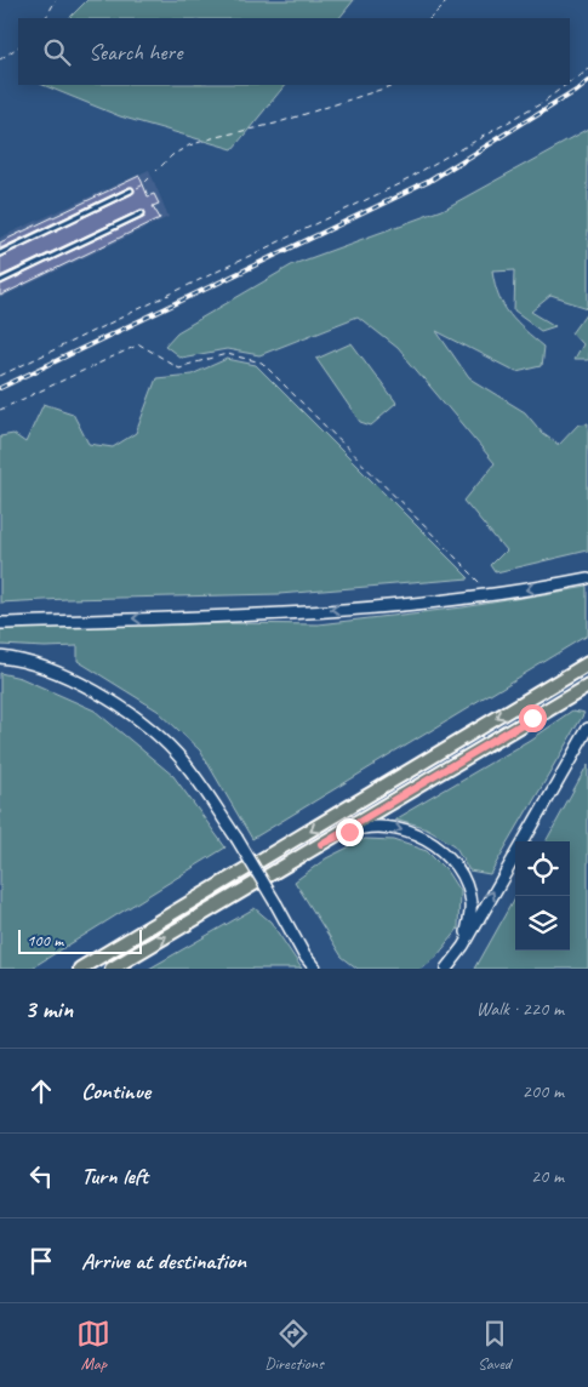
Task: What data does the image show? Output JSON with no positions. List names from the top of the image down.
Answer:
{
  "scale_bar": "100 m",
  "page": {
    "search": "Search here",
    "scale": "100 m",
    "heading": ["3 min", "Walk · 220 m"],
    "list": [
      ["Continue", "200 m"],
      ["Turn left", "20 m"],
      "Arrive at destination"
    ],
    "nav": ["Map", "Directions", "Saved"]
  }
}
